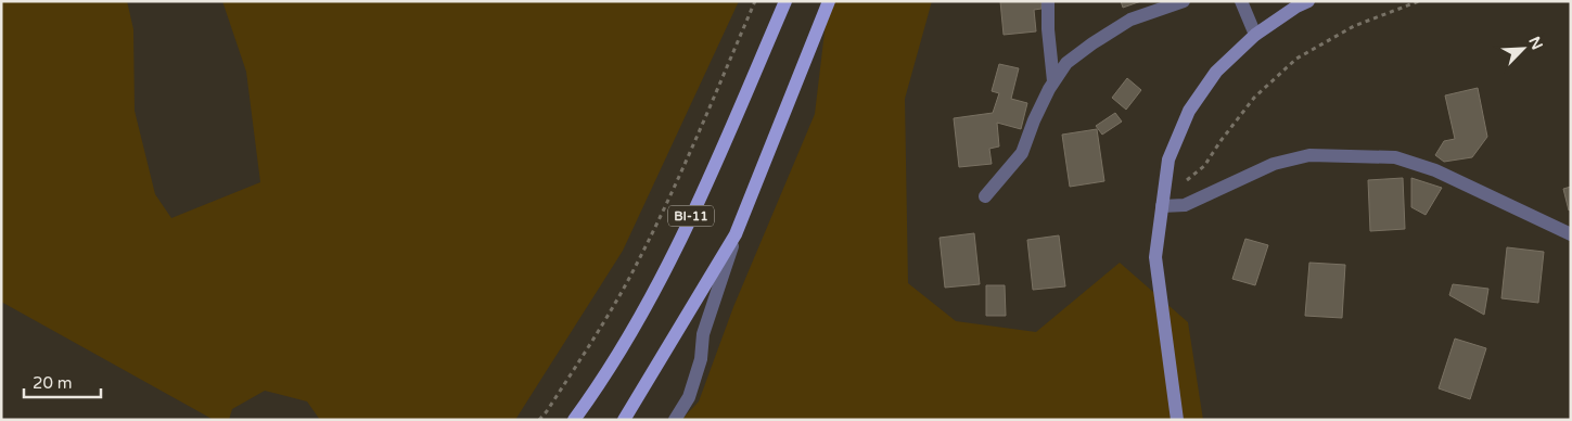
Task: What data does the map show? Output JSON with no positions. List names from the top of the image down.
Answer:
{
  "streets": {
    "main road": ["BI-11"]
  },
  "scale_bar": "20 m",
  "north": "top right"
}
